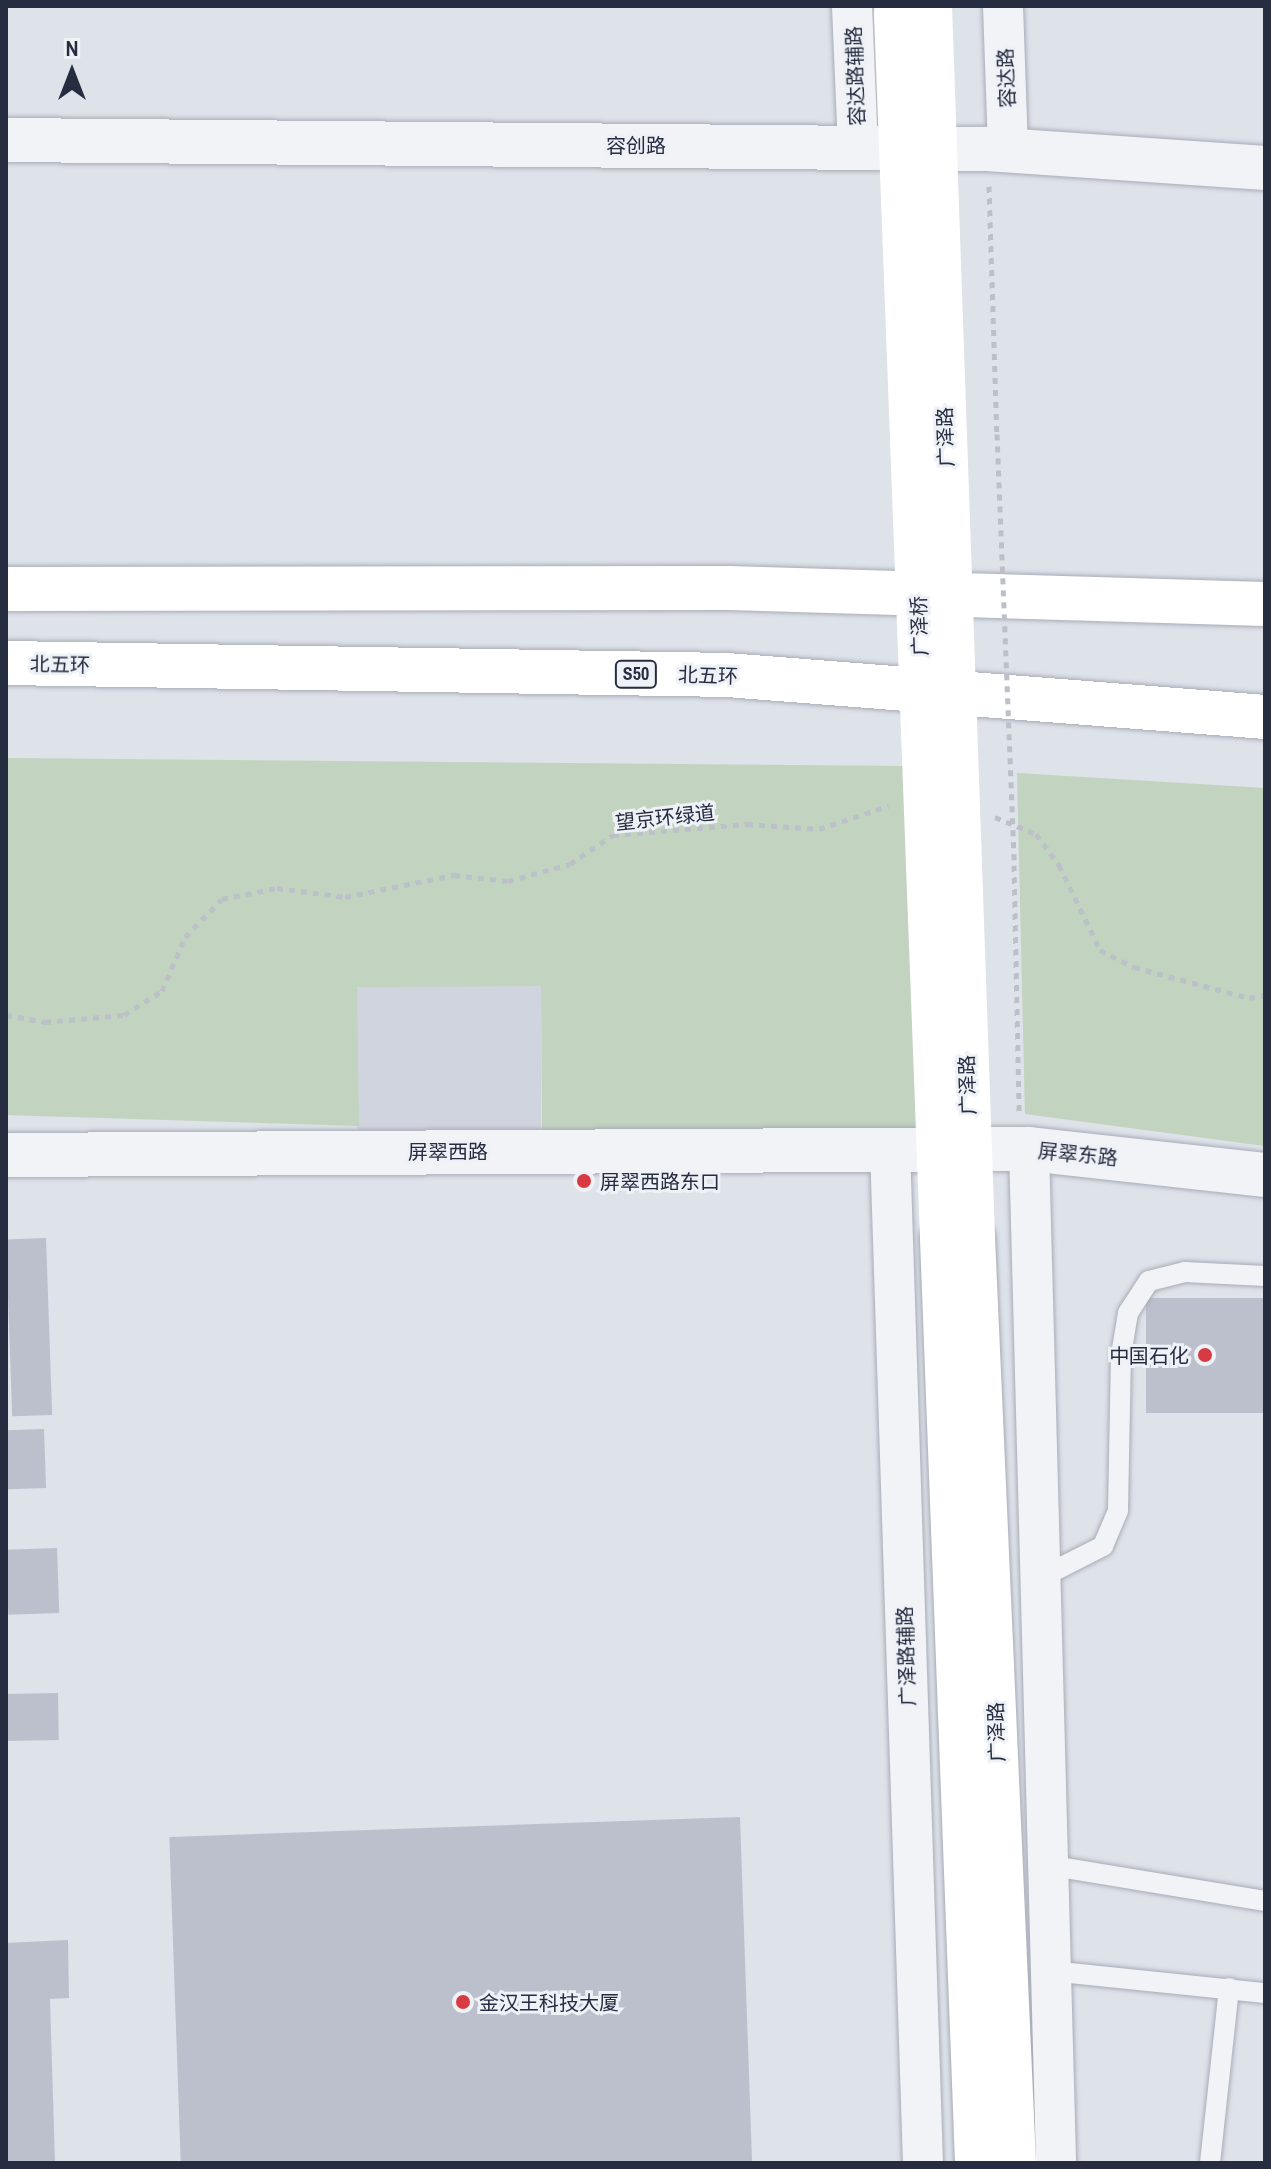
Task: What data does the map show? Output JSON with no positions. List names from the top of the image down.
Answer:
{
  "streets": {
    "main road": [
      "广泽路",
      "广泽桥",
      "北五环",
      "S50"
    ],
    "street": [
      "容达路辅路",
      "容达路",
      "容创路",
      "屏翠西路",
      "屏翠东路",
      "广泽路辅路"
    ],
    "path": ["望京环绿道"]
  },
  "crossings": [
    ["容达路辅路", "容创路"],
    ["容达路", "容创路"],
    ["广泽路", "广泽桥"],
    ["屏翠西路", "屏翠东路"],
    ["屏翠西路", "广泽路辅路"],
    ["屏翠东路", "广泽路辅路"]
  ],
  "places": ["屏翠西路东口", "中国石化", "金汉王科技大厦"],
  "north": "top"
}
